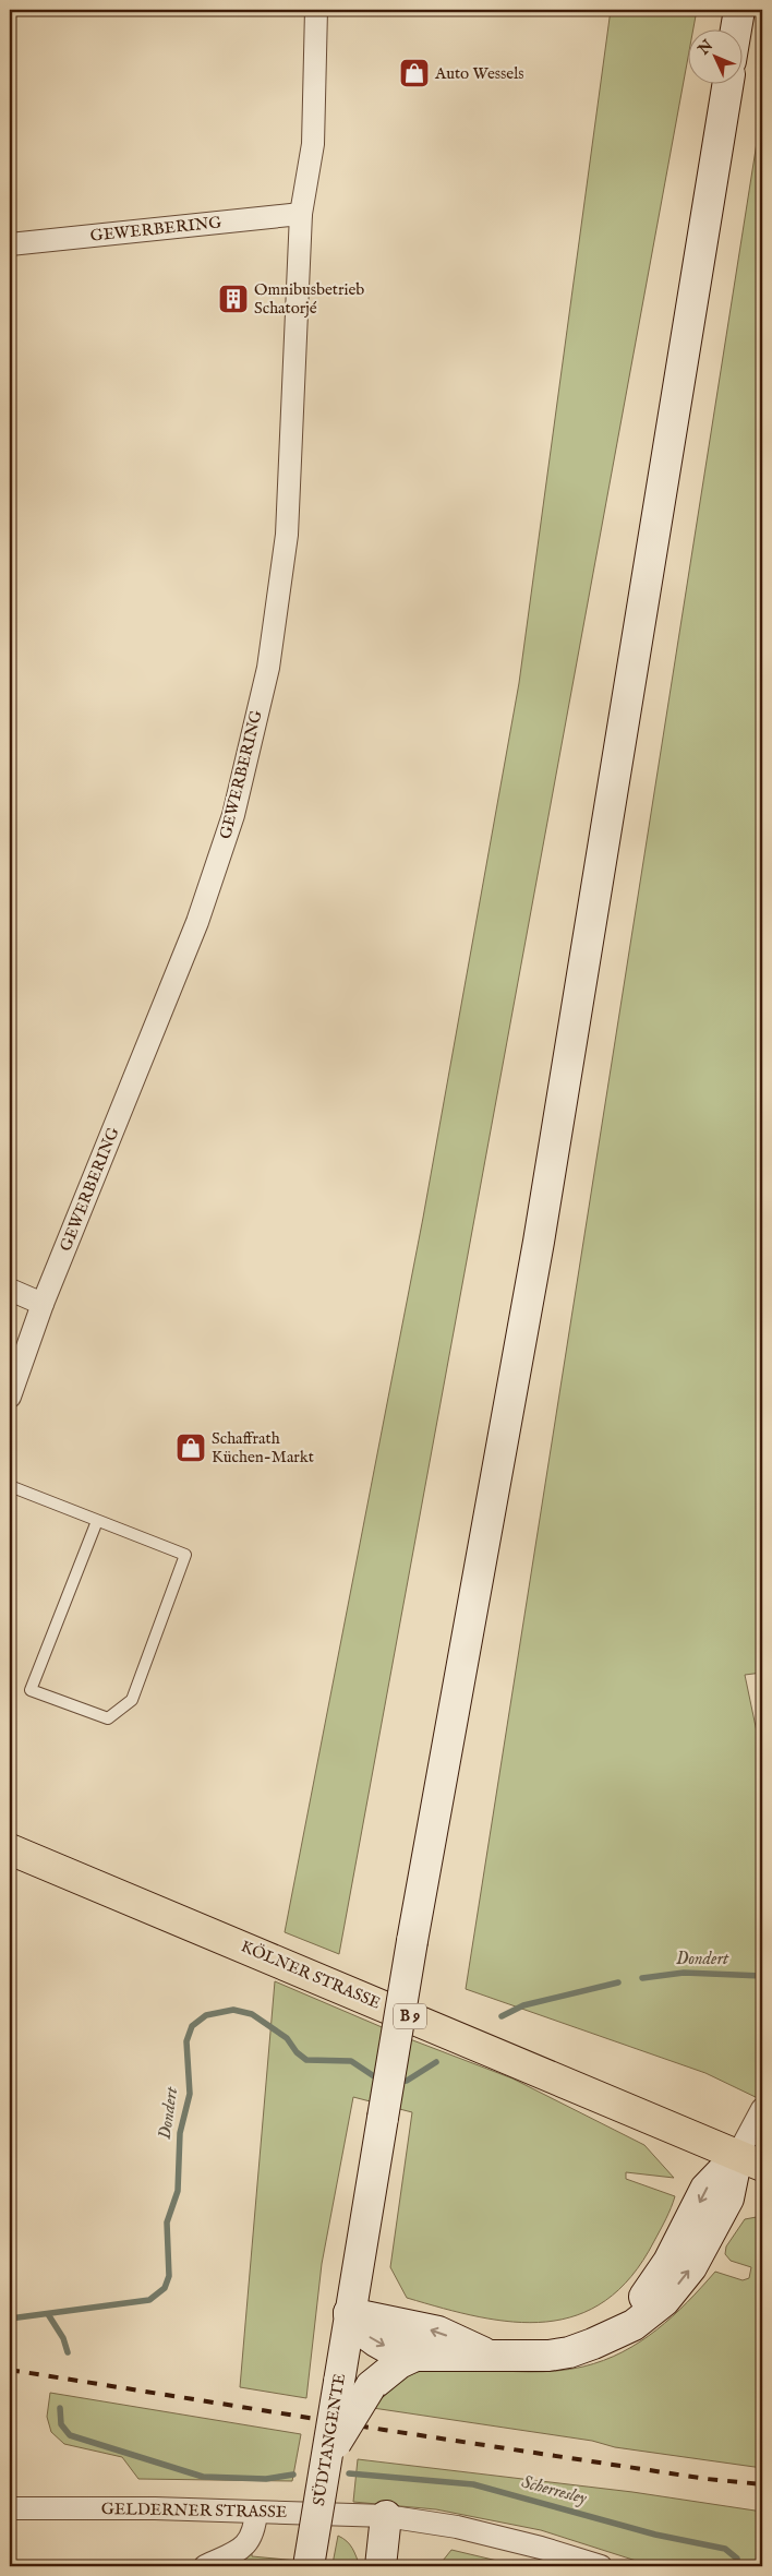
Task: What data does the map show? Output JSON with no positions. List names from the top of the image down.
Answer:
{
  "streets": {
    "main road": ["KÖLNER STRASSE", "B 9", "SÜDTANGENTE"],
    "street": ["GEWERBERING", "GELDERNER STRASSE"]
  },
  "water": ["Dondert", "Scherresley"],
  "places": {
    "shop": ["Auto Wessels", "Schaffrath Küchen-Markt"],
    "building": ["Omnibusbetrieb Schatorjé"]
  },
  "north": "top left"
}
